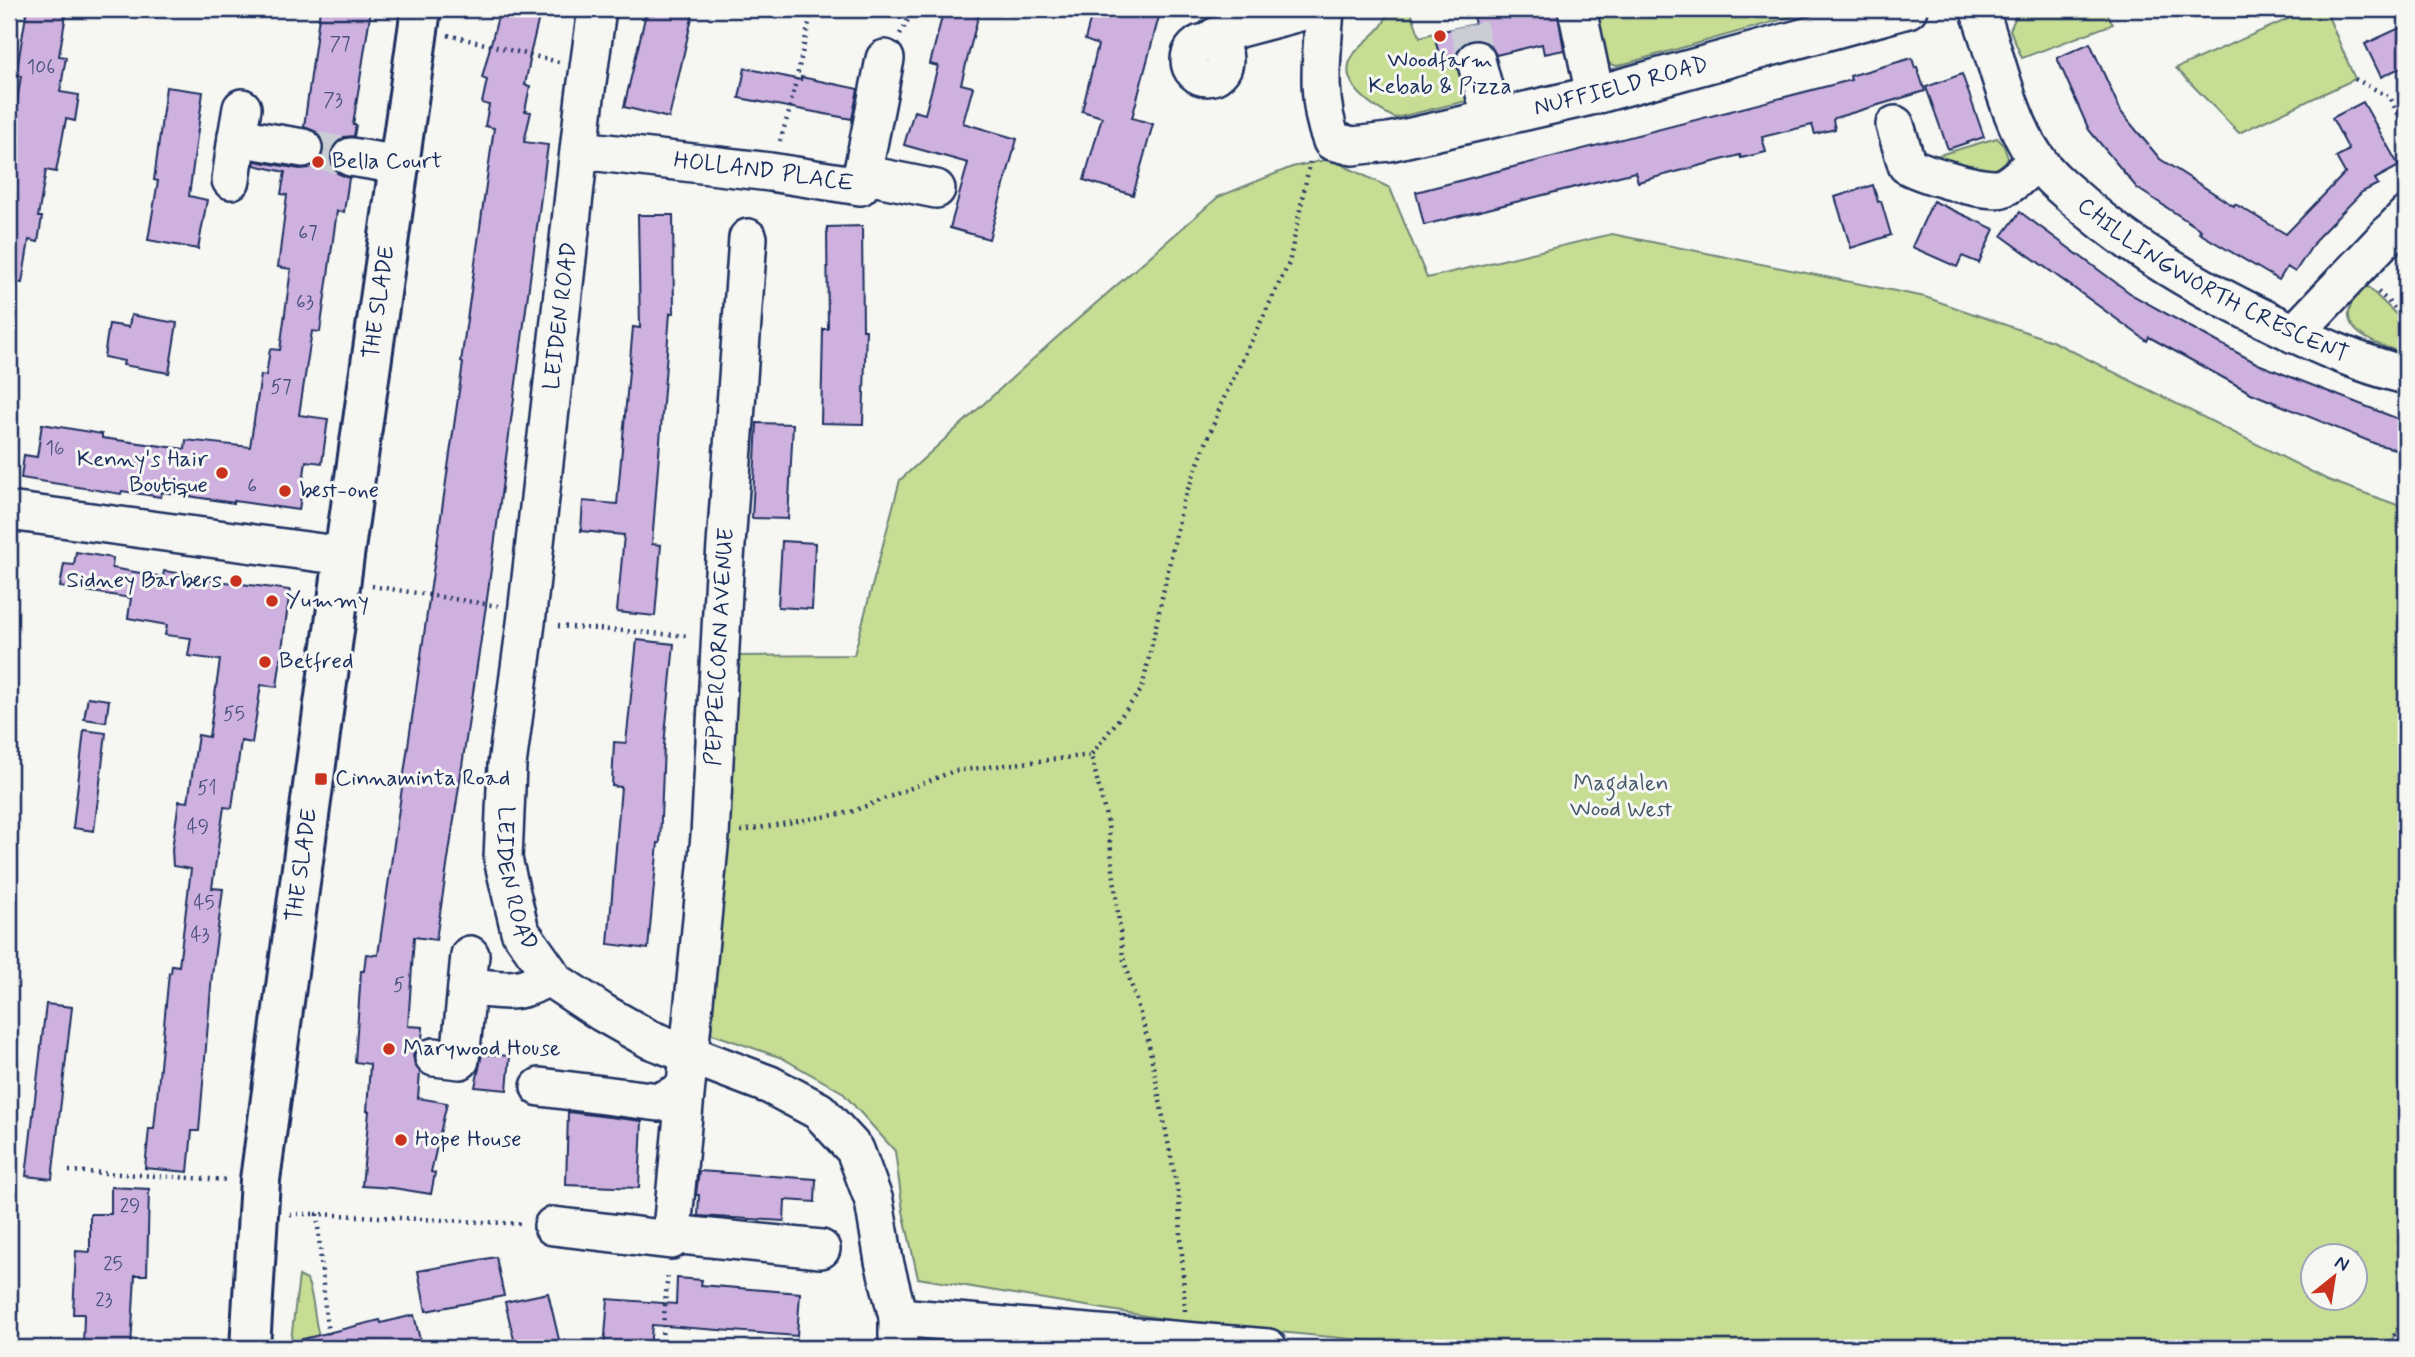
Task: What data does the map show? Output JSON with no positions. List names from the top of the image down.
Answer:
{
  "streets": {
    "main road": ["THE SLADE"],
    "street": [
      "NUFFIELD ROAD",
      "HOLLAND PLACE",
      "CHILLINGWORTH CRESCENT",
      "LEIDEN ROAD",
      "PEPPERCORN AVENUE"
    ]
  },
  "crossings": [
    ["HOLLAND PLACE", "LEIDEN ROAD"],
    ["LEIDEN ROAD", "PEPPERCORN AVENUE"]
  ],
  "parks": ["Magdalen Wood West"],
  "places": {
    "other": [
      "Woodfarm Kebab & Pizza",
      "Bella Court",
      "Kenny's Hair Boutique",
      "best-one",
      "Sidney Barbers",
      "Yummy",
      "Betfred",
      "Marywood House",
      "Hope House"
    ],
    "transit": ["Cinnaminta Road"]
  },
  "house_numbers": [
    "77",
    "106",
    "73",
    "67",
    "63",
    "57",
    "16",
    "6",
    "55",
    "51",
    "49",
    "45",
    "43",
    "5",
    "29",
    "25",
    "23"
  ],
  "north": "top right"
}
